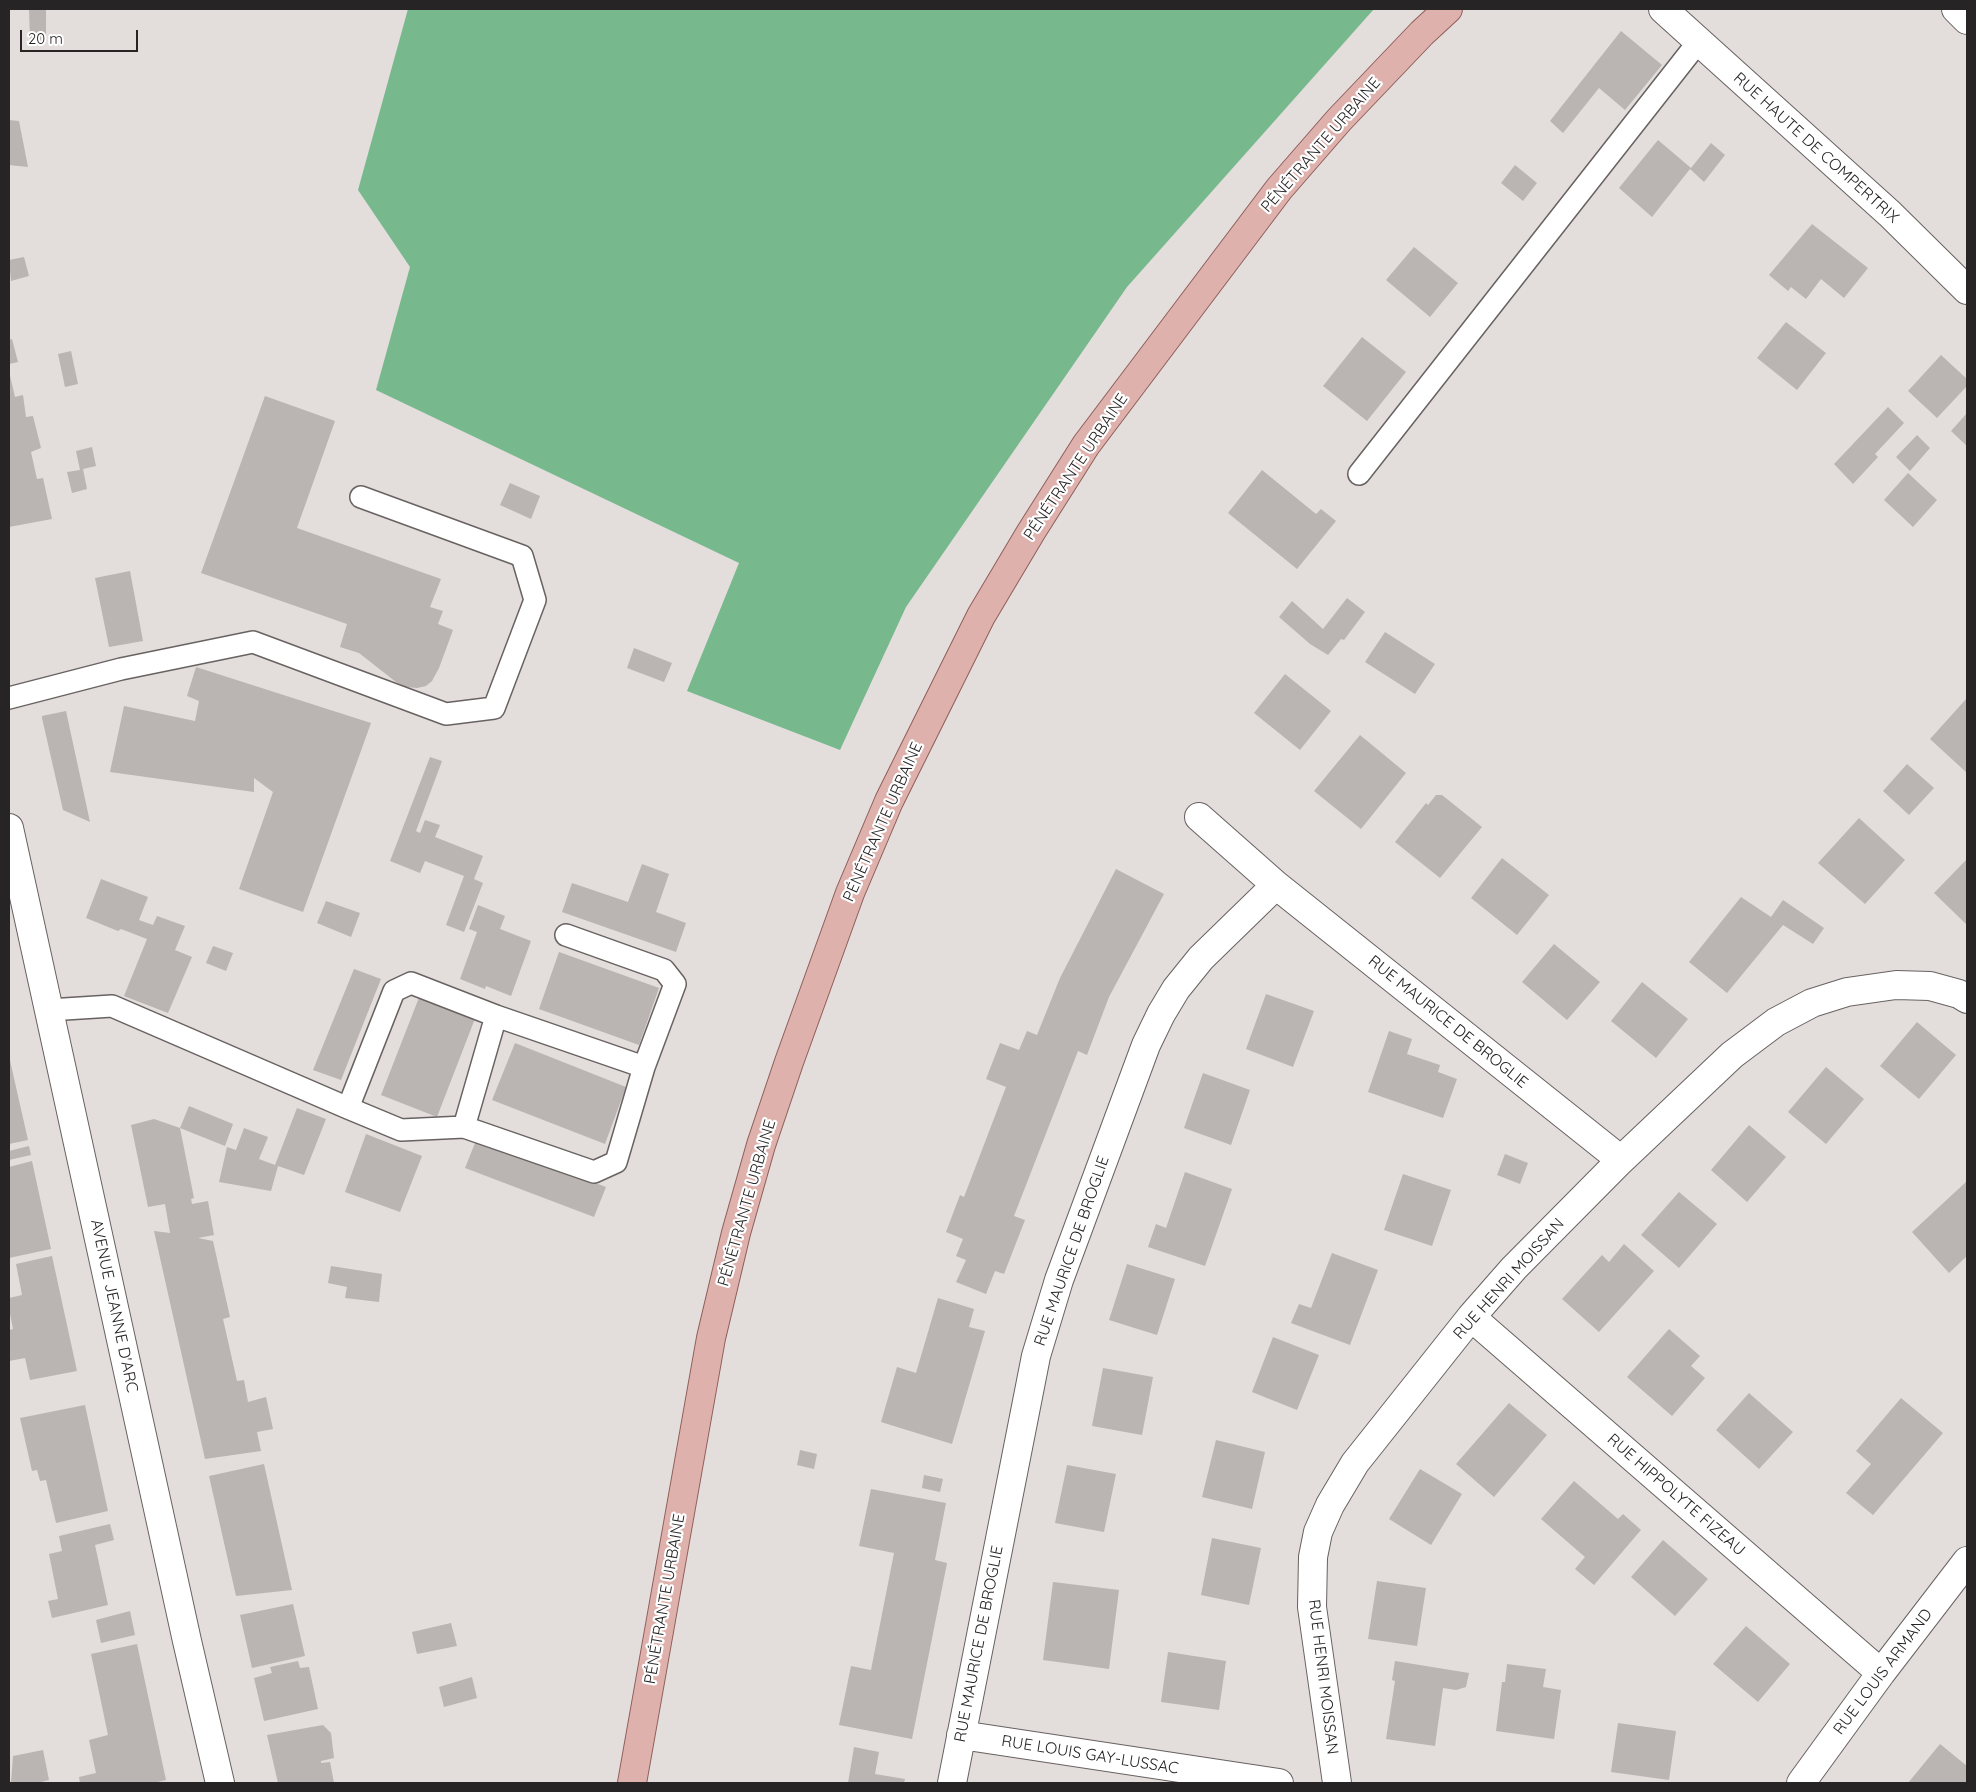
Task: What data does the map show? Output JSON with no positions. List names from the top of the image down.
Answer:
{
  "streets": {
    "main road": ["PÉNÉTRANTE URBAINE"],
    "street": [
      "RUE HAUTE DE COMPERTRIX",
      "RUE MAURICE DE BROGLIE",
      "RUE HENRI MOISSAN",
      "AVENUE JEANNE D'ARC",
      "RUE HIPPOLYTE FIZEAU",
      "RUE LOUIS ARMAND",
      "RUE LOUIS GAY-LUSSAC"
    ]
  },
  "crossings": [
    ["RUE MAURICE DE BROGLIE", "RUE HENRI MOISSAN"],
    ["RUE MAURICE DE BROGLIE", "RUE LOUIS GAY-LUSSAC"],
    ["RUE HENRI MOISSAN", "RUE HIPPOLYTE FIZEAU"],
    ["RUE HIPPOLYTE FIZEAU", "RUE LOUIS ARMAND"]
  ],
  "scale_bar": "20 m"
}
